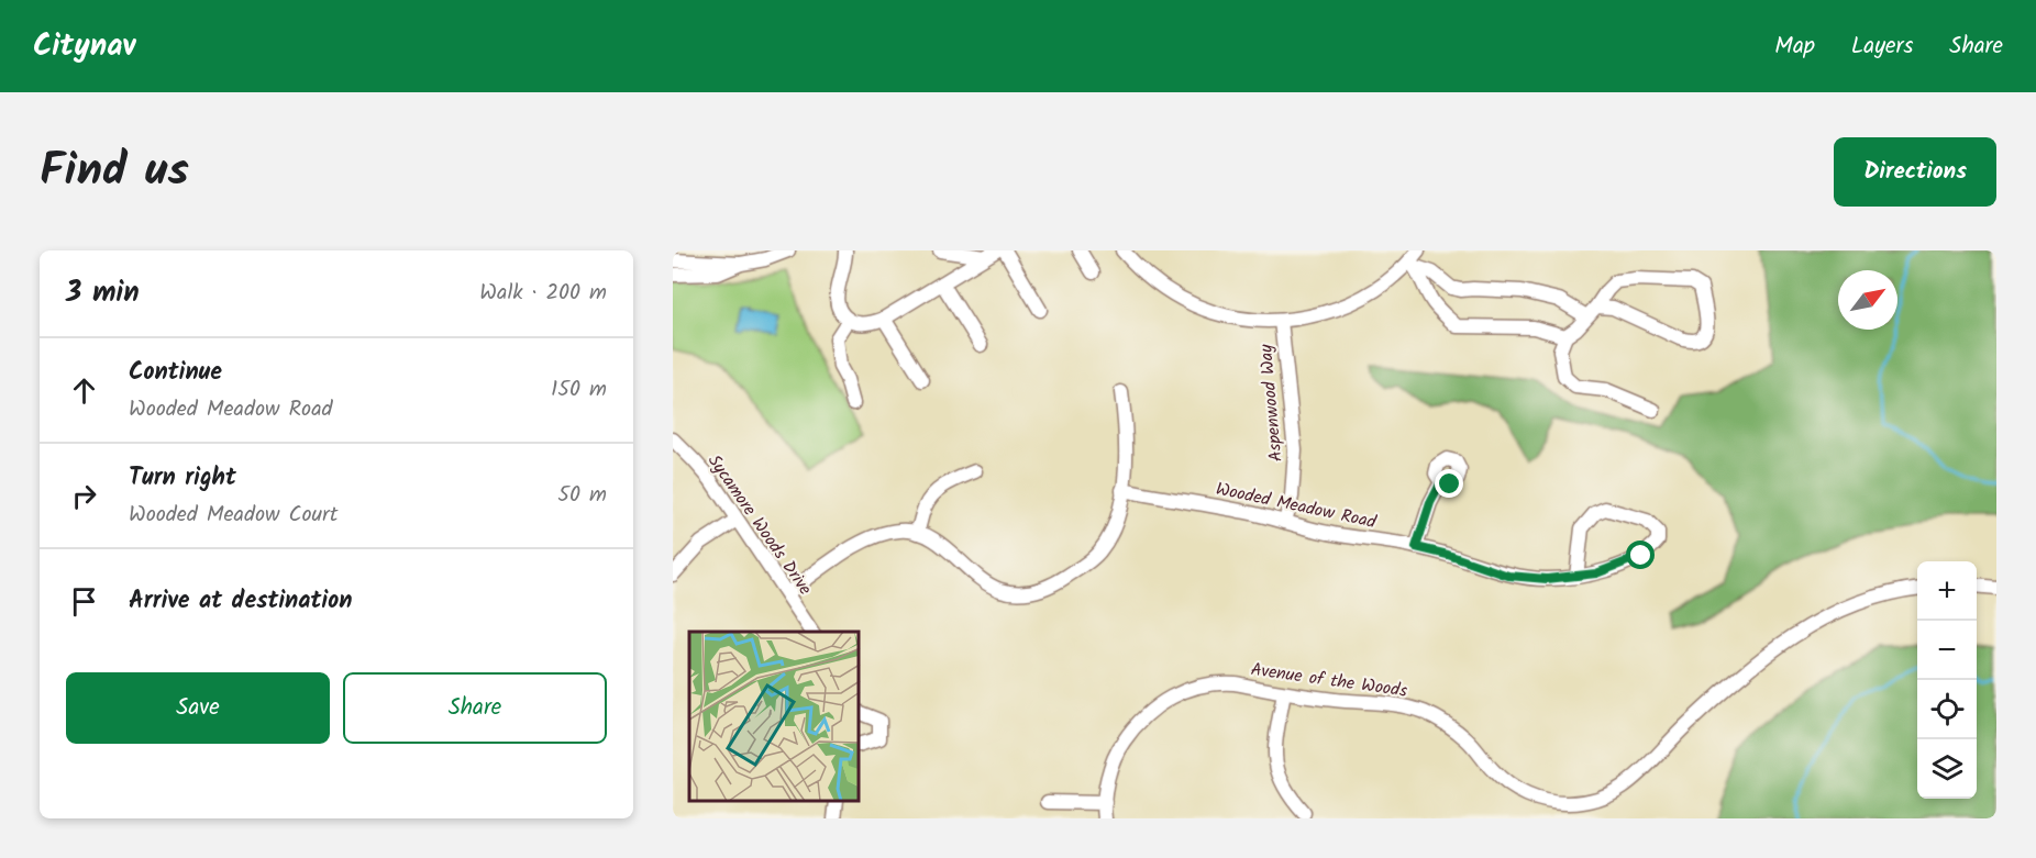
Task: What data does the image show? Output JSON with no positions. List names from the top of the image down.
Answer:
{
  "streets": {
    "street": [
      "Aspenwood Way",
      "Wooded Meadow Road",
      "Sycamore Woods Drive",
      "Avenue of the Woods"
    ]
  },
  "crossings": [
    ["Aspenwood Way", "Wooded Meadow Road"]
  ],
  "north": "top right",
  "page": {
    "header": "Citynav",
    "nav": ["Map", "Layers", "Share"],
    "title": "Find us",
    "buttons": [
      "Directions",
      ["Save", "Share"]
    ],
    "heading": ["3 min", "Walk · 200 m"],
    "list": [
      ["Continue", "Wooded Meadow Road", "150 m"],
      ["Turn right", "Wooded Meadow Court", "50 m"],
      "Arrive at destination"
    ],
    "map_buttons": ["+", "−"]
  }
}
